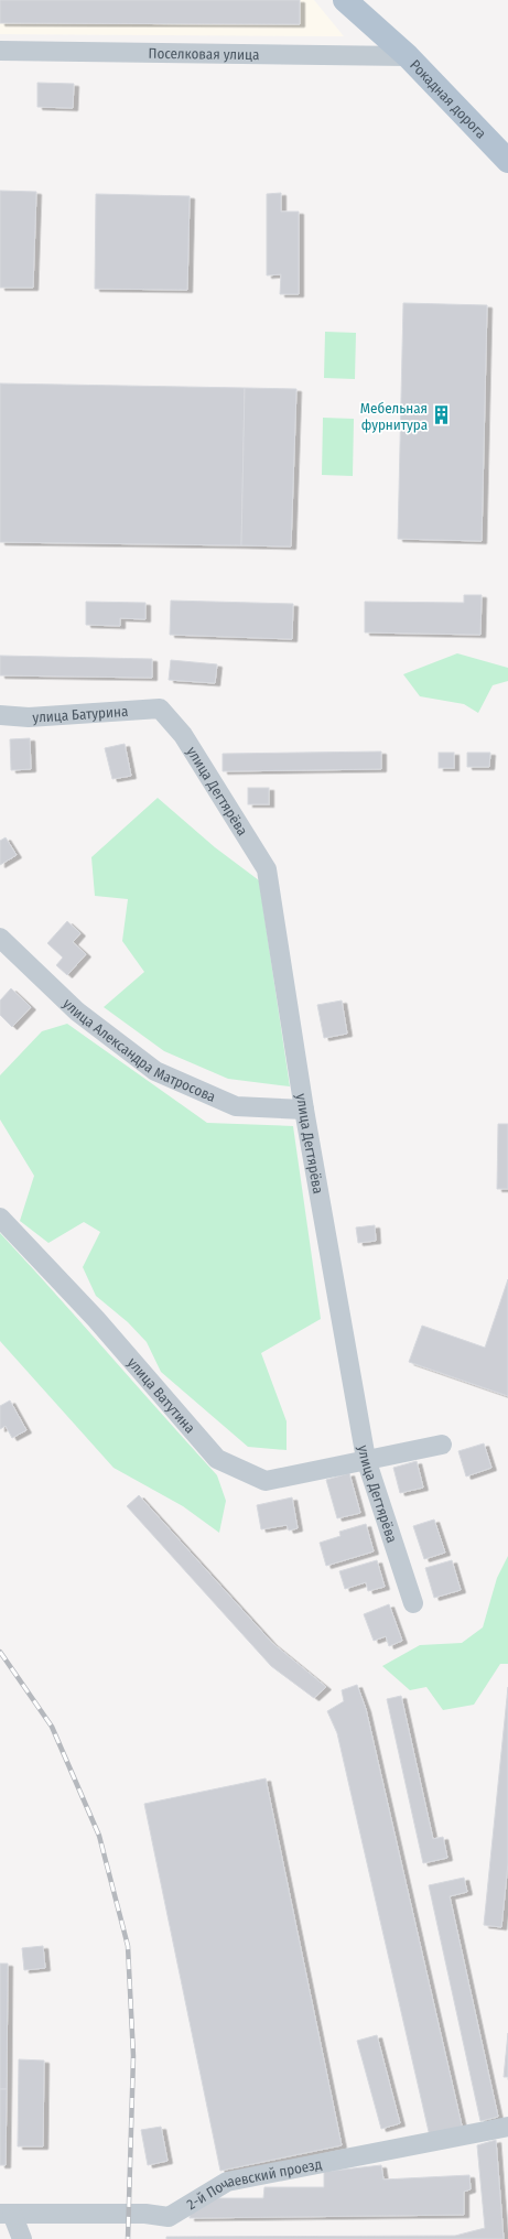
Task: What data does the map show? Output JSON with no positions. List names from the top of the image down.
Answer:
{
  "streets": {
    "main road": ["Рокадная дорога"],
    "street": [
      "Поселковая улица",
      "улица Батурина",
      "улица Дегтярёва",
      "улица Александра Матросова",
      "улица Ватутина",
      "2-й Почаевский проезд"
    ]
  },
  "crossings": [
    ["Поселковая улица", "Рокадная дорога"],
    ["улица Батурина", "улица Дегтярёва"],
    ["улица Дегтярёва", "улица Александра Матросова"],
    ["улица Дегтярёва", "улица Ватутина"]
  ],
  "places": {
    "building": ["Мебельная фурнитура"]
  }
}
